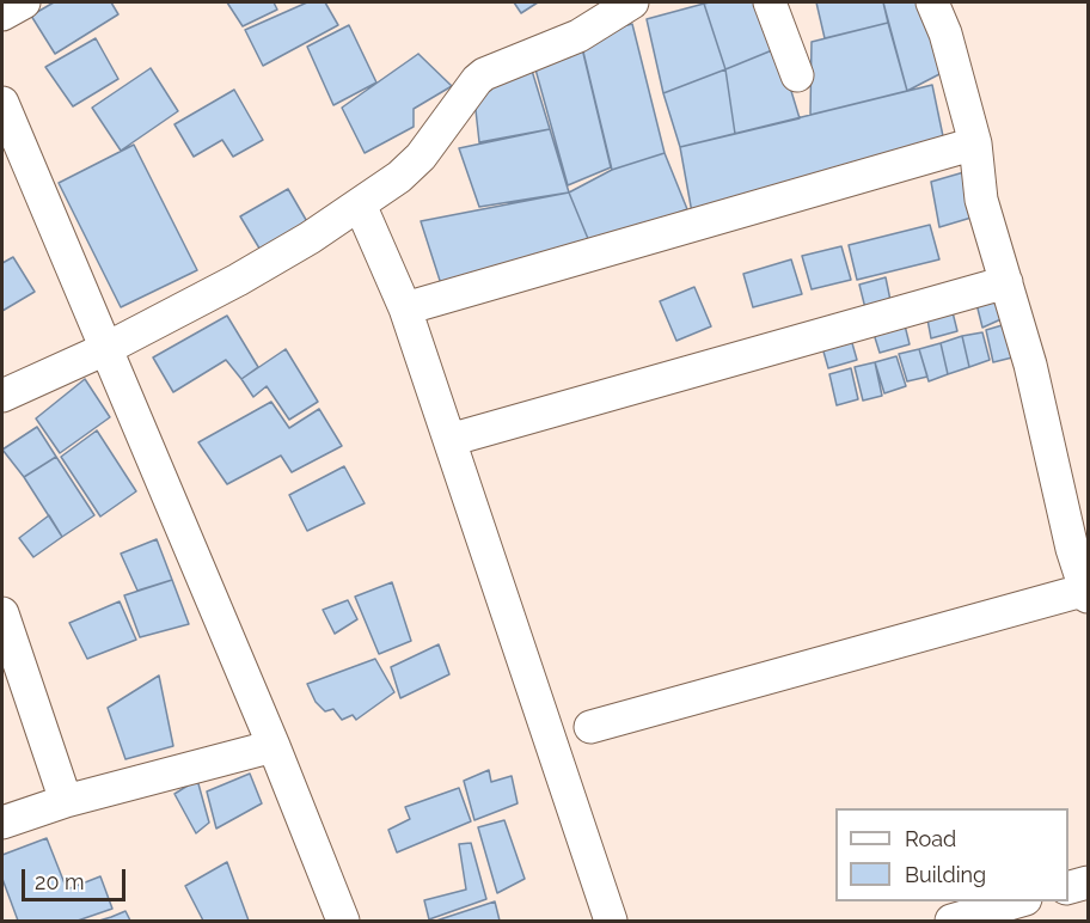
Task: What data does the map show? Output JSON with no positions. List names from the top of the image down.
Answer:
{
  "legend": ["Road", "Building"],
  "scale_bar": "20 m"
}
